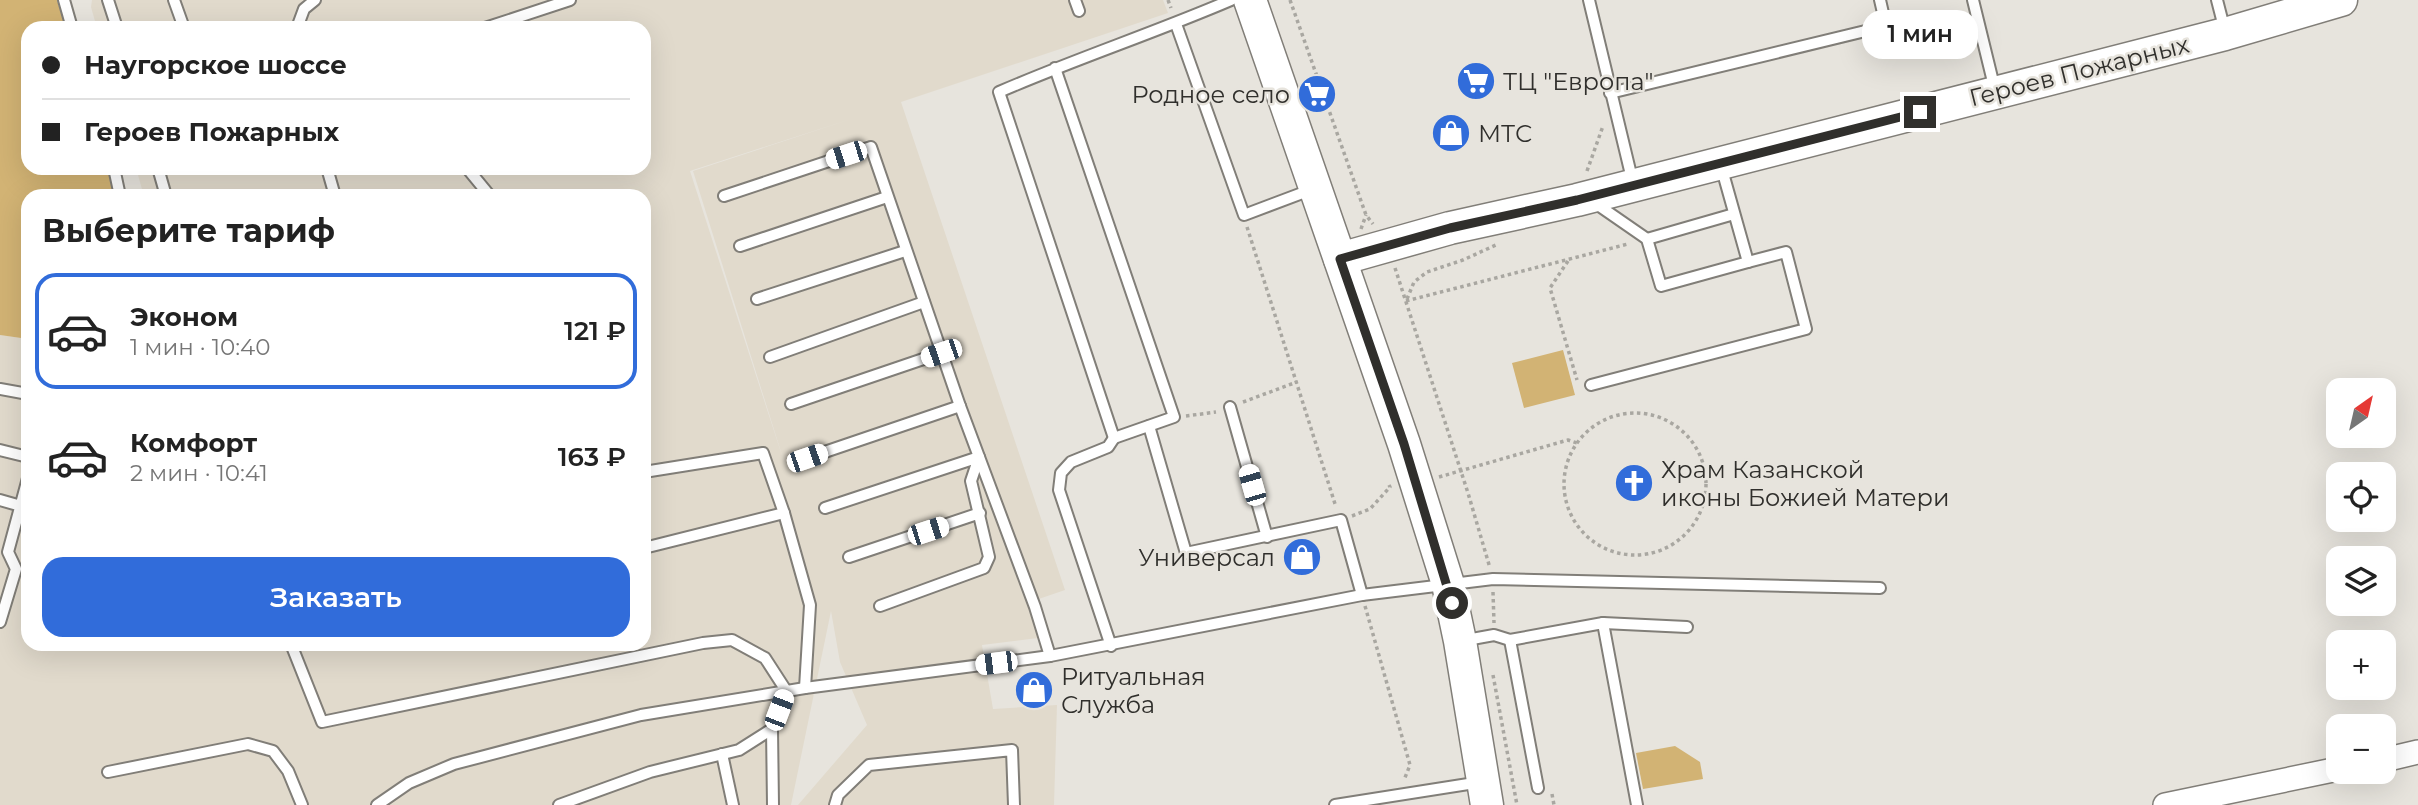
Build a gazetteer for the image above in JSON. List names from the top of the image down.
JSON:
{
  "streets": {
    "main road": ["Героев Пожарных"]
  },
  "places": {
    "supermarket": ["ТЦ \"Европа\"", "Родное село"],
    "shop": ["МТС", "Универсал", "Ритуальная Служба"],
    "church": ["Храм Казанской иконы Божией Матери"]
  },
  "north": "top right",
  "page": {
    "bubble": "1 мин",
    "banner": ["Наугорское шоссе", "Героев Пожарных"],
    "heading": "Выберите тариф",
    "list": [
      {
        "name": "Эконом",
        "note": "1 мин · 10:40",
        "value": "121 ₽"
      },
      {
        "name": "Комфорт",
        "note": "2 мин · 10:41",
        "value": "163 ₽"
      }
    ],
    "map_buttons": ["+", "−"],
    "buttons": "Заказать"
  }
}
